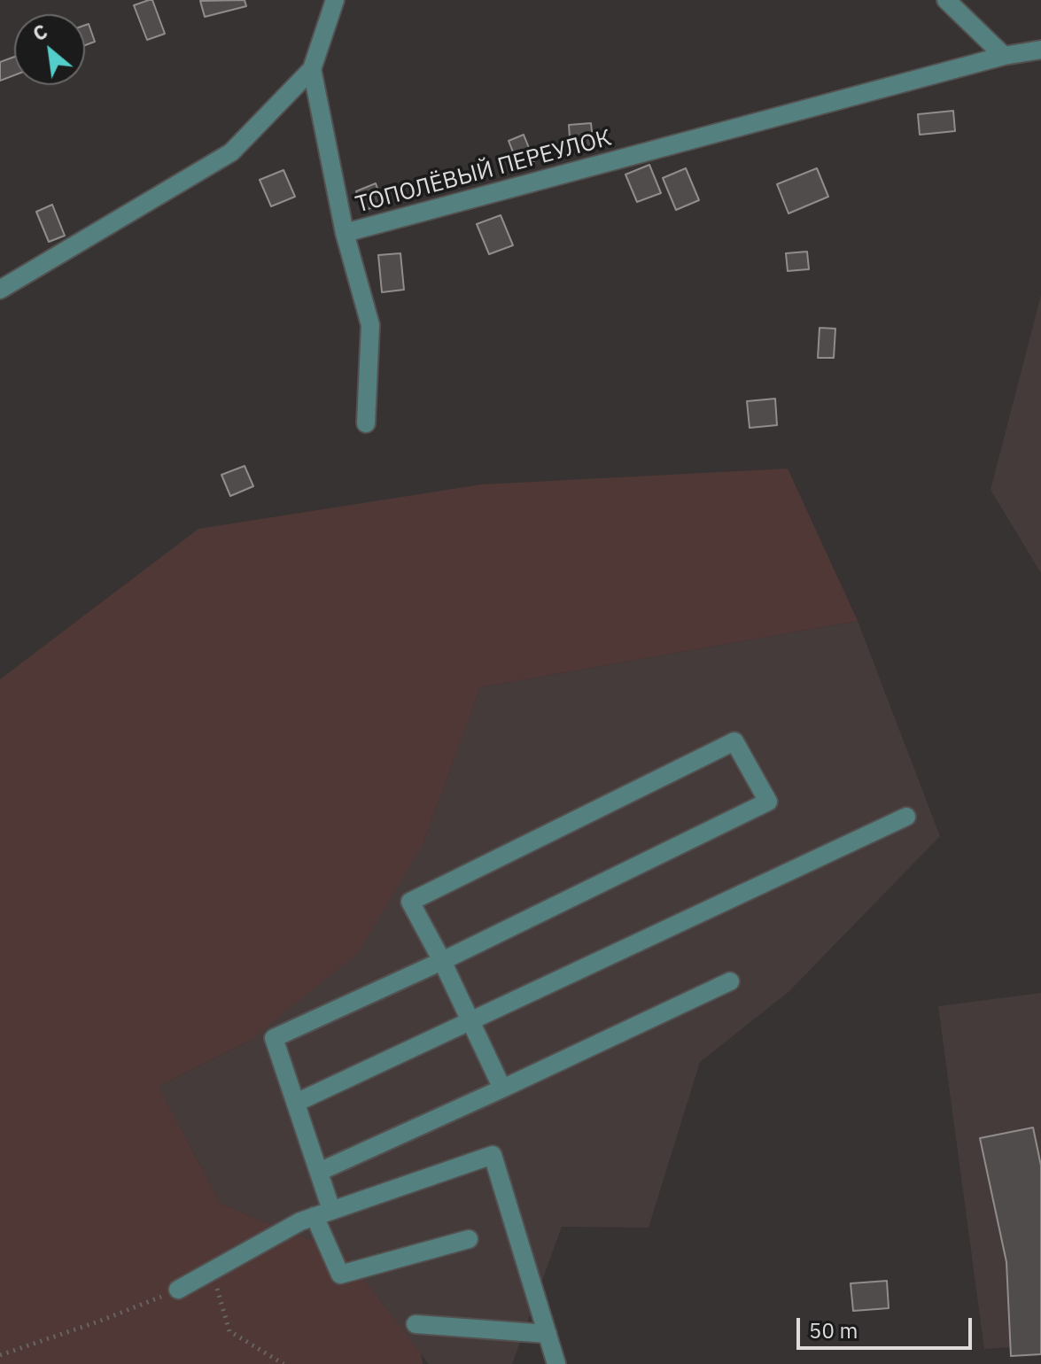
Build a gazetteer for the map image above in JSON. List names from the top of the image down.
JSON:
{
  "streets": {
    "street": ["ТОПОЛЁВЫЙ ПЕРЕУЛОК"]
  },
  "scale_bar": "50 m",
  "north": "top left"
}
